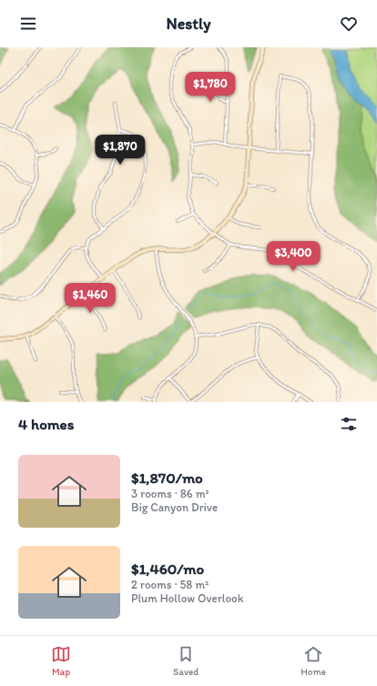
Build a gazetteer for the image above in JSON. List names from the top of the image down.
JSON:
{
  "page": {
    "header": "Nestly",
    "price": [
      "$1,780",
      "$1,870",
      "$3,400",
      "$1,460"
    ],
    "heading": "4 homes",
    "list": [
      {
        "name": "$1,870/mo",
        "note": "3 rooms · 86 m² · Big Canyon Drive"
      },
      {
        "name": "$1,460/mo",
        "note": "2 rooms · 58 m² · Plum Hollow Overlook"
      }
    ],
    "tabs": ["Map", "Saved", "Home"]
  }
}
